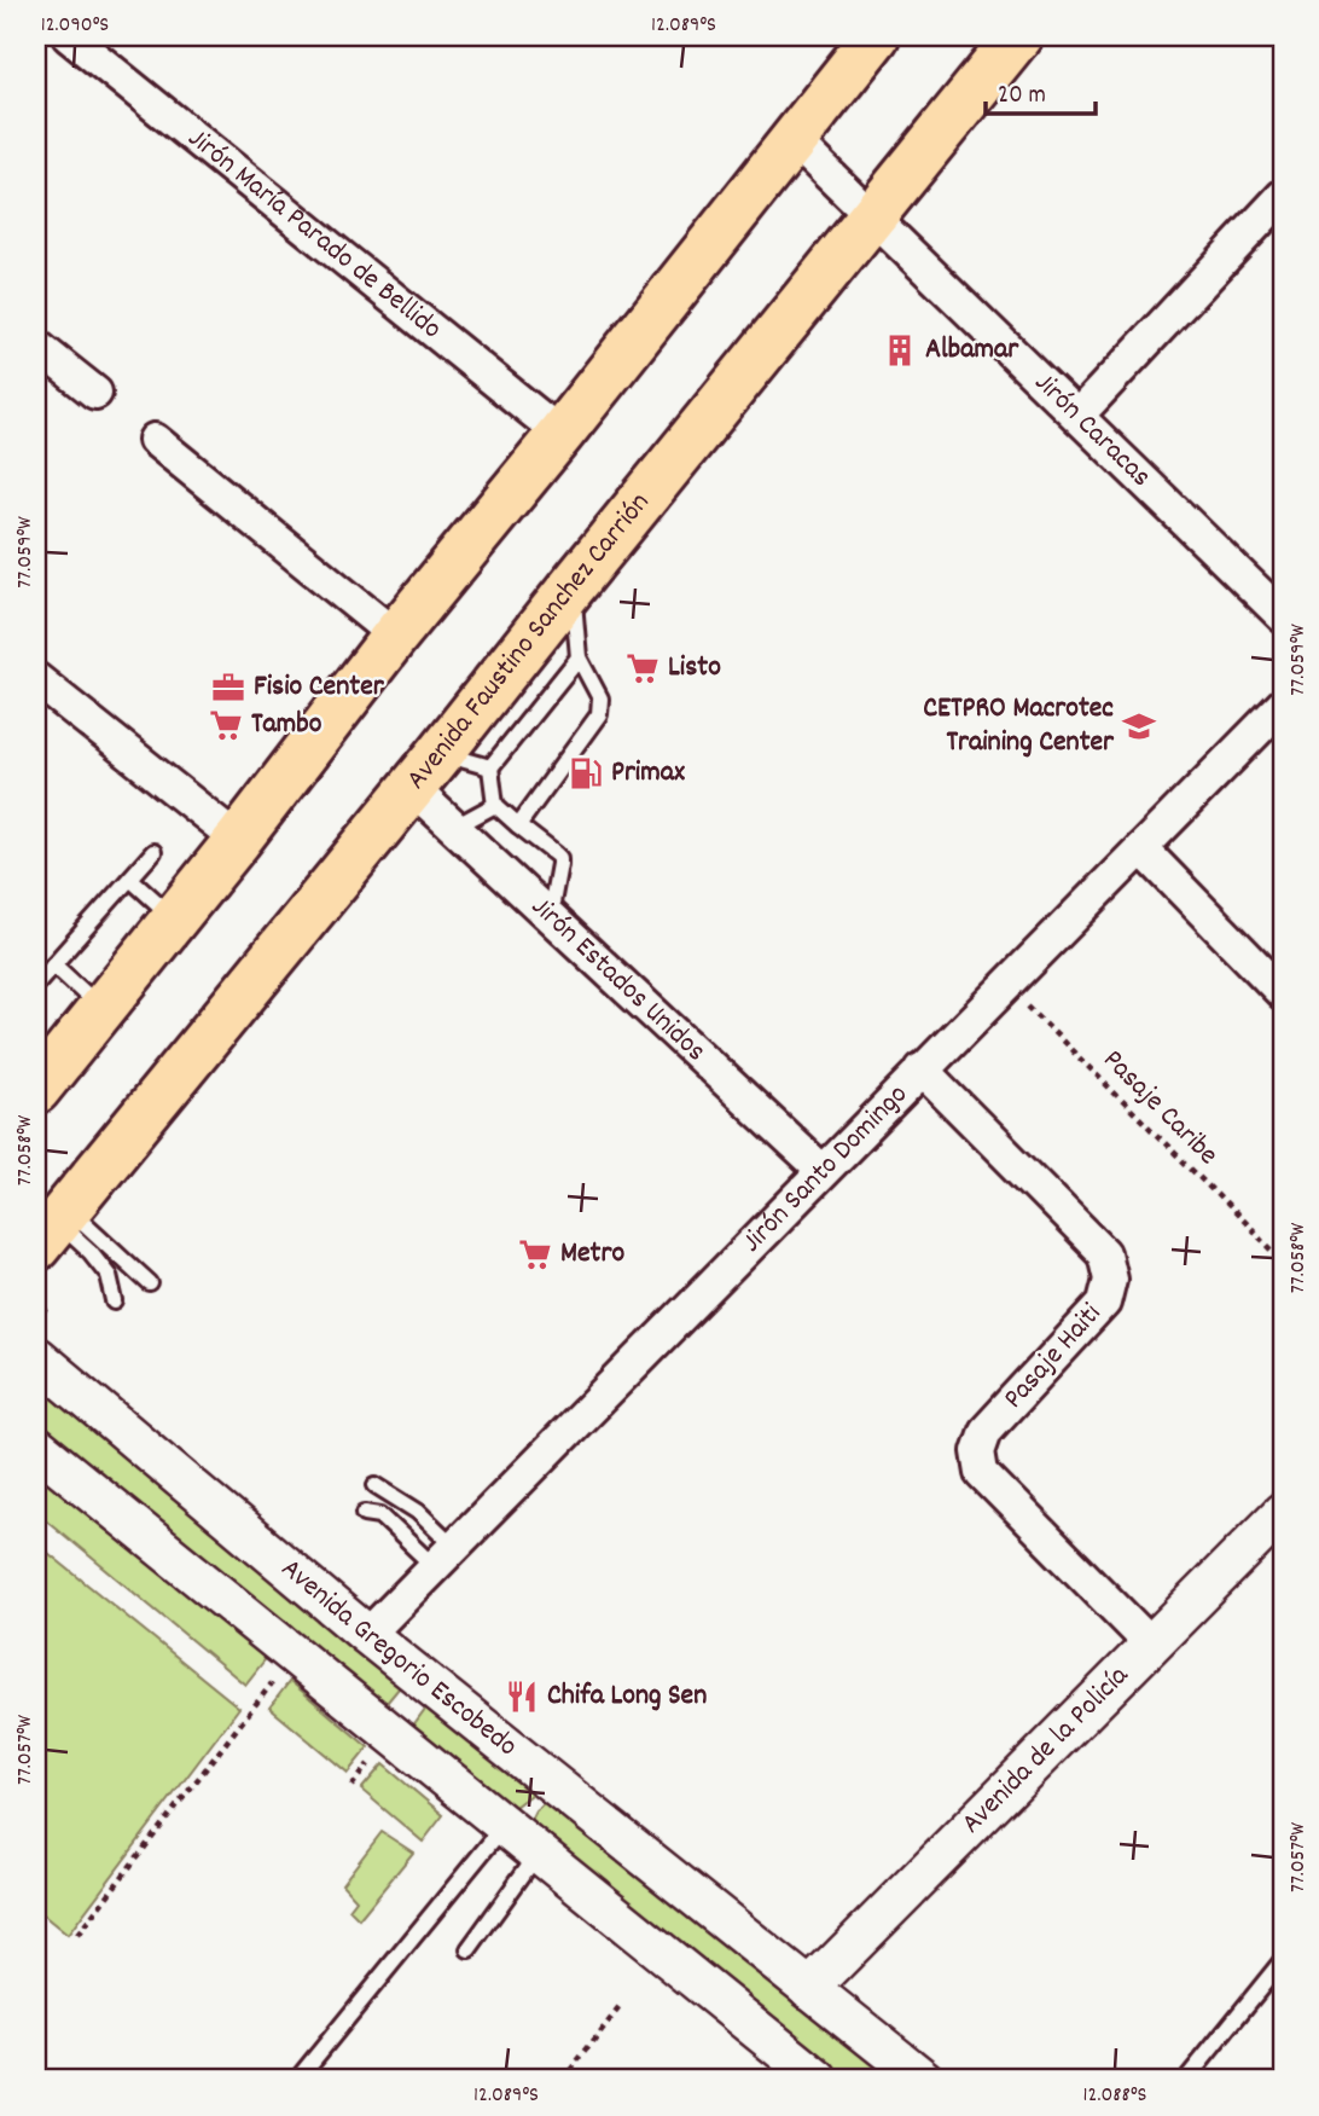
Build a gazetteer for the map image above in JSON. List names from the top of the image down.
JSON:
{
  "streets": {
    "main road": ["Avenida Faustino Sanchez Carrión"],
    "street": [
      "Jirón María Parado de Bellido",
      "Jirón Caracas",
      "Jirón Estados Unidos",
      "Jirón Santo Domingo",
      "Pasaje Haiti",
      "Avenida Gregorio Escobedo",
      "Avenida de la Policía"
    ],
    "path": ["Pasaje Caribe"]
  },
  "crossings": [
    ["Jirón Caracas", "Avenida Faustino Sanchez Carrión"],
    ["Avenida Faustino Sanchez Carrión", "Jirón Estados Unidos"],
    ["Jirón Estados Unidos", "Jirón Santo Domingo"],
    ["Pasaje Caribe", "Jirón Santo Domingo"],
    ["Jirón Santo Domingo", "Pasaje Haiti"],
    ["Jirón Santo Domingo", "Avenida Gregorio Escobedo"],
    ["Pasaje Haiti", "Avenida de la Policía"],
    ["Avenida Gregorio Escobedo", "Avenida de la Policía"]
  ],
  "places": {
    "building": ["Albamar"],
    "supermarket": ["Listo", "Tambo", "Metro"],
    "office": ["Fisio Center"],
    "school or university": ["CETPRO Macrotec Training Center"],
    "fuel station": ["Primax"],
    "restaurant": ["Chifa Long Sen"]
  },
  "scale_bar": "20 m",
  "coordinates": [
    "12.090°S",
    "12.089°S",
    "77.059°W",
    "77.058°W",
    "77.057°W",
    "12.088°S"
  ]
}
